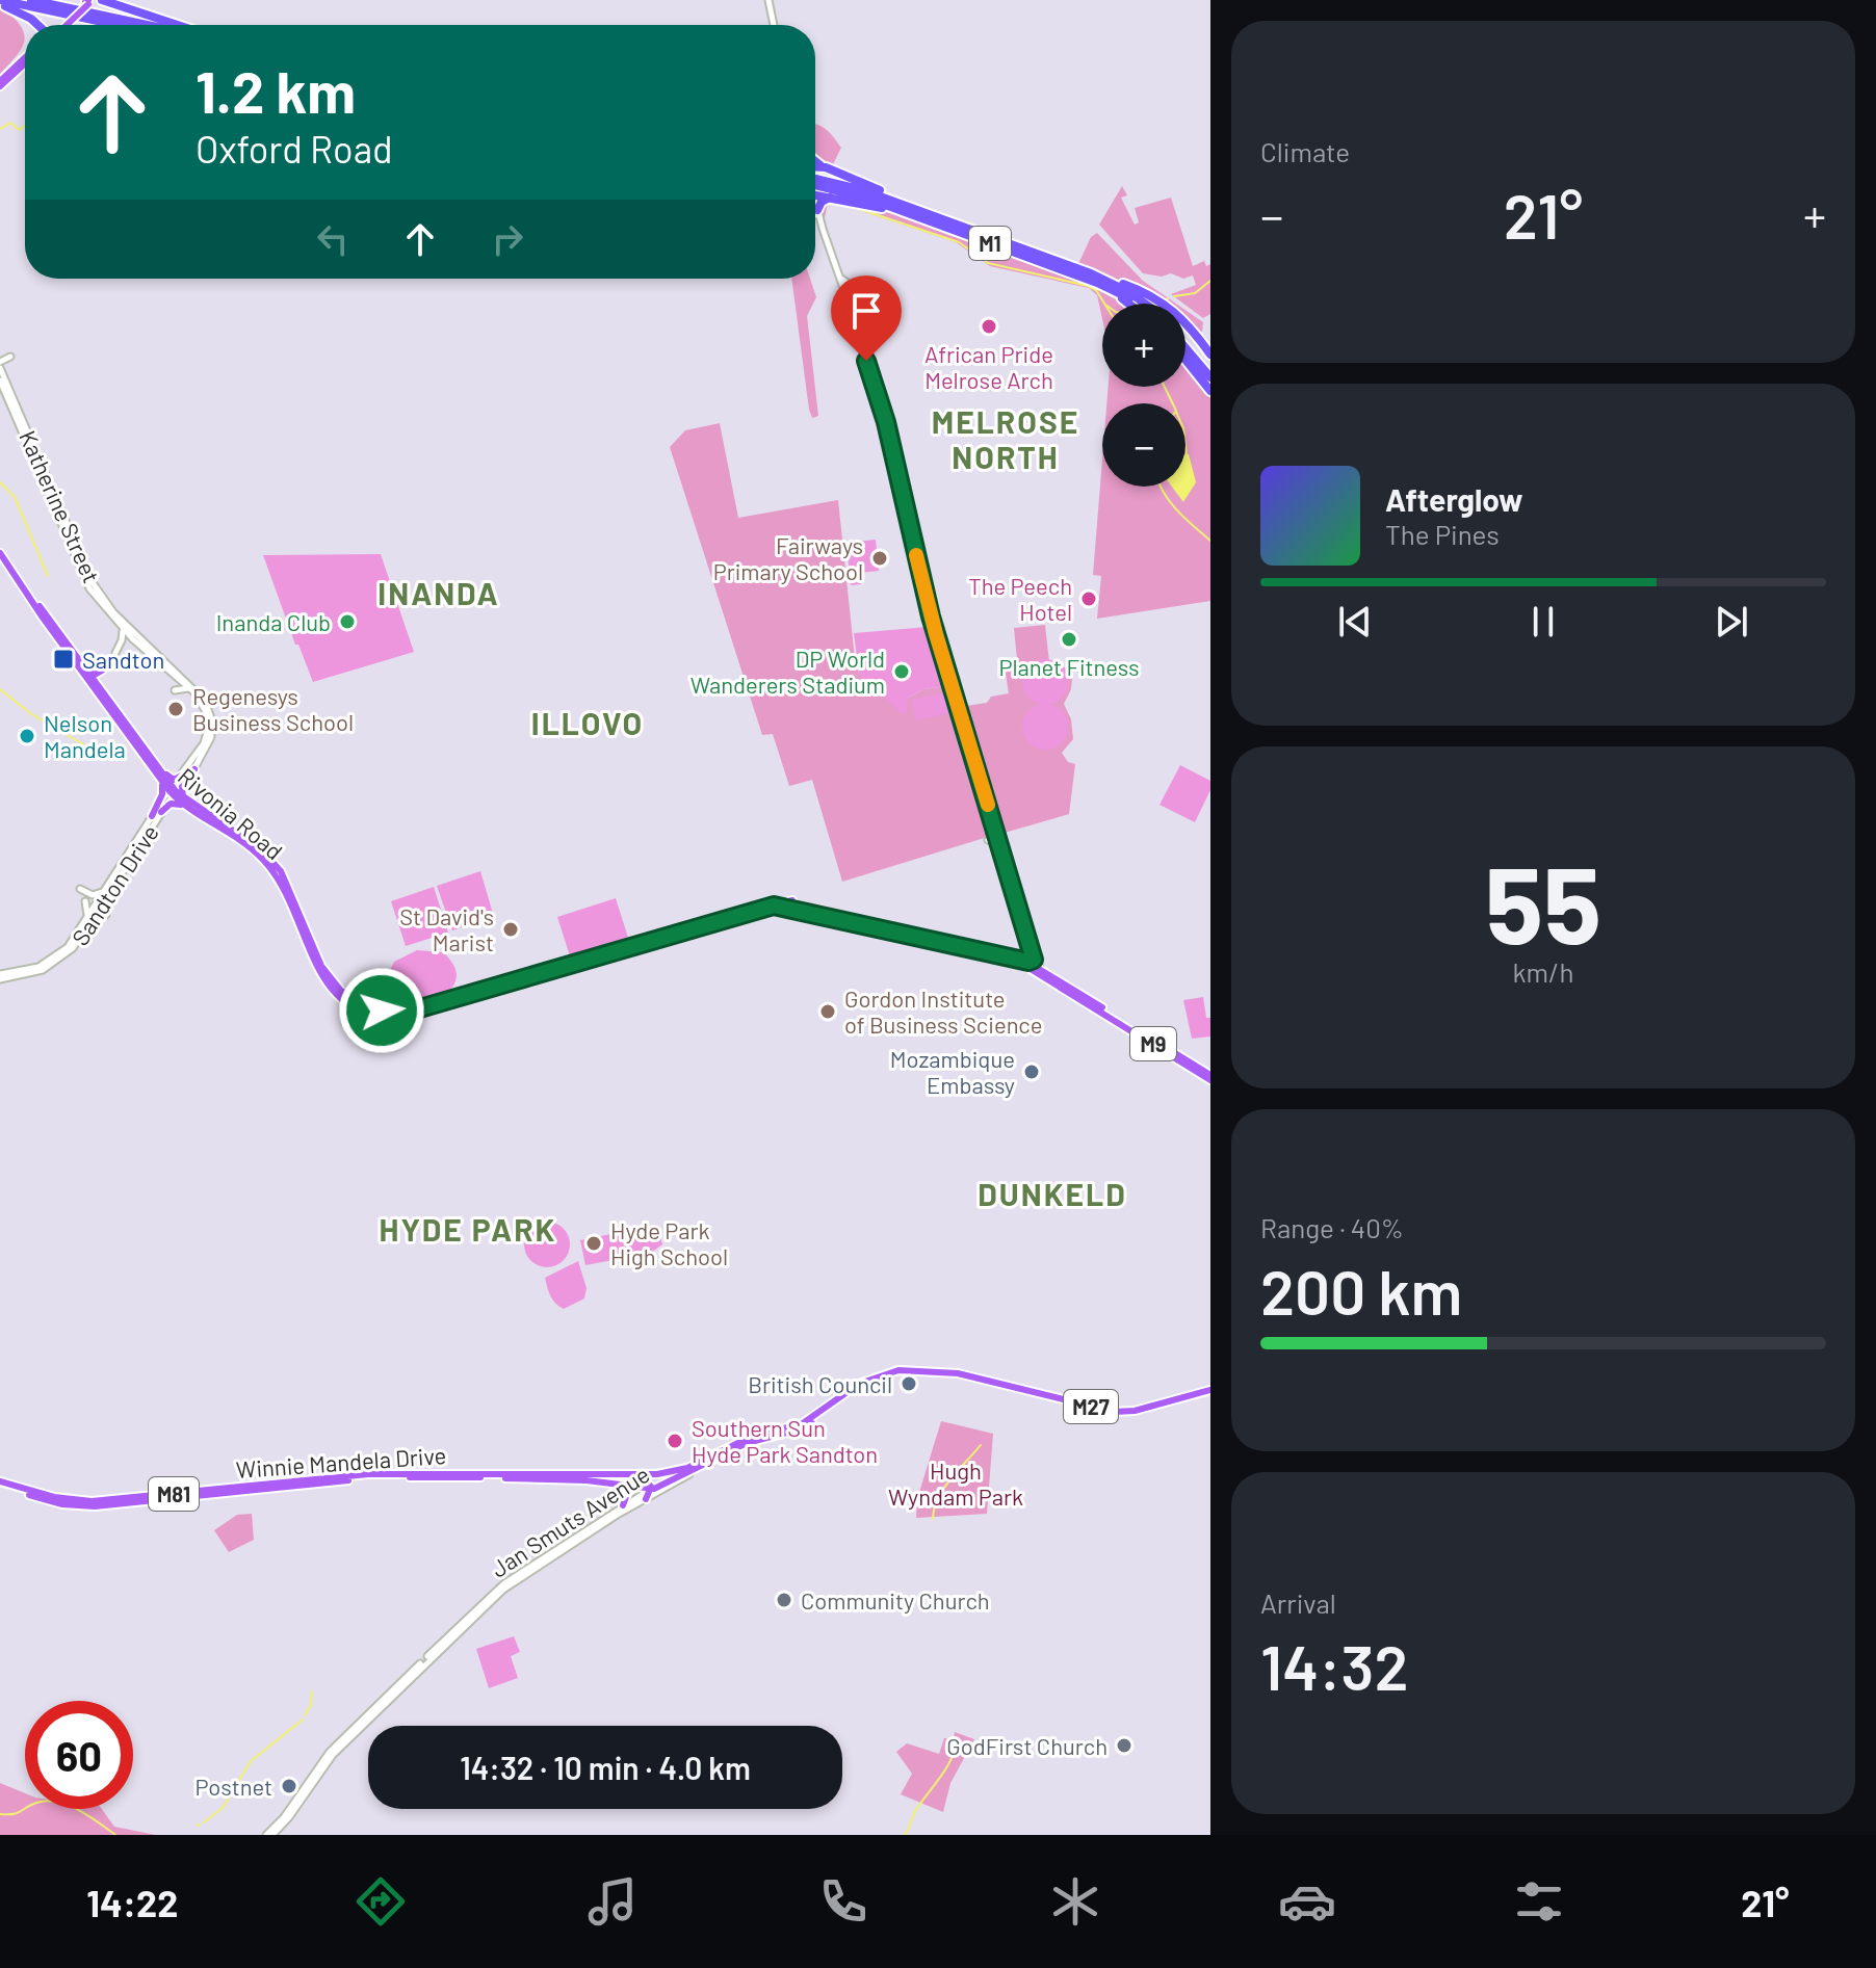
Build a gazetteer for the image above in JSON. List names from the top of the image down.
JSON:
{
  "streets": {
    "highway": ["M1"],
    "main road": [
      "Katherine Street",
      "Rivonia Road",
      "Sandton Drive",
      "M9",
      "M27",
      "Winnie Mandela Drive",
      "M81",
      "Jan Smuts Avenue"
    ]
  },
  "crossings": [
    ["Katherine Street", "Rivonia Road"],
    ["Katherine Street", "Sandton Drive"],
    ["Rivonia Road", "Sandton Drive"],
    ["Rivonia Road", "M9"],
    ["Winnie Mandela Drive", "Jan Smuts Avenue"]
  ],
  "districts": [
    "MELROSE NORTH",
    "INANDA",
    "ILLOVO",
    "DUNKELD",
    "HYDE PARK"
  ],
  "parks": ["Hugh Wyndam Park"],
  "places": {
    "other": [
      "African Pride Melrose Arch",
      "Fairways Primary School",
      "The Peech Hotel",
      "Inanda Club",
      "Planet Fitness",
      "DP World Wanderers Stadium",
      "Regenesys Business School",
      "Nelson Mandela",
      "St David's Marist",
      "Gordon Institute of Business Science",
      "Mozambique Embassy",
      "Hyde Park High School",
      "British Council",
      "Southern Sun Hyde Park Sandton",
      "Community Church",
      "GodFirst Church",
      "Postnet"
    ],
    "transit": ["Sandton"]
  },
  "page": {
    "tile": [
      "Climate",
      ["55", "km/h"],
      ["Range · 40%", "200 km"],
      ["Arrival", "14:32"]
    ],
    "turn": ["1.2 km", "Oxford Road"],
    "heat": ["−", "21°", "+"],
    "map_buttons": ["+", "−"],
    "song": ["Afterglow", "The Pines"],
    "limit": "60",
    "trip": "14:32 · 10 min · 4.0 km",
    "tabs": ["14:22", "21°"]
  }
}
